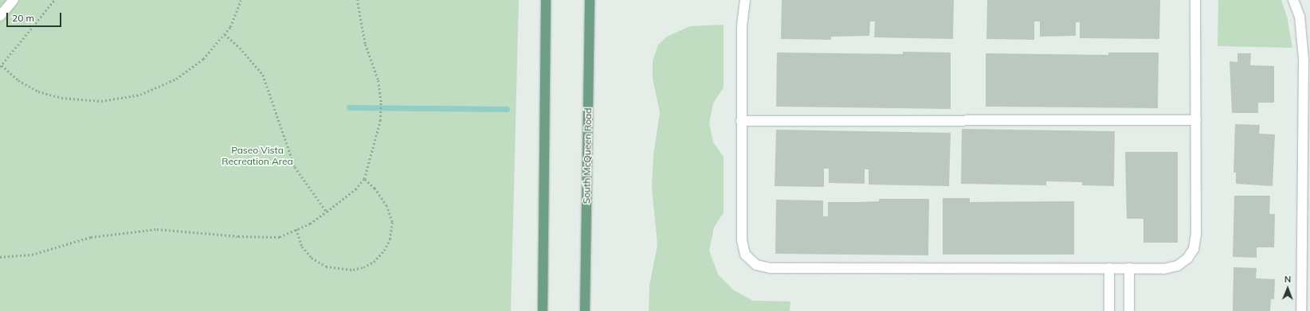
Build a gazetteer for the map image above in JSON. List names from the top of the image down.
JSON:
{
  "streets": {
    "main road": ["South McQueen Road"]
  },
  "parks": ["Paseo Vista Recreation Area"],
  "scale_bar": "20 m",
  "north": "top"
}
